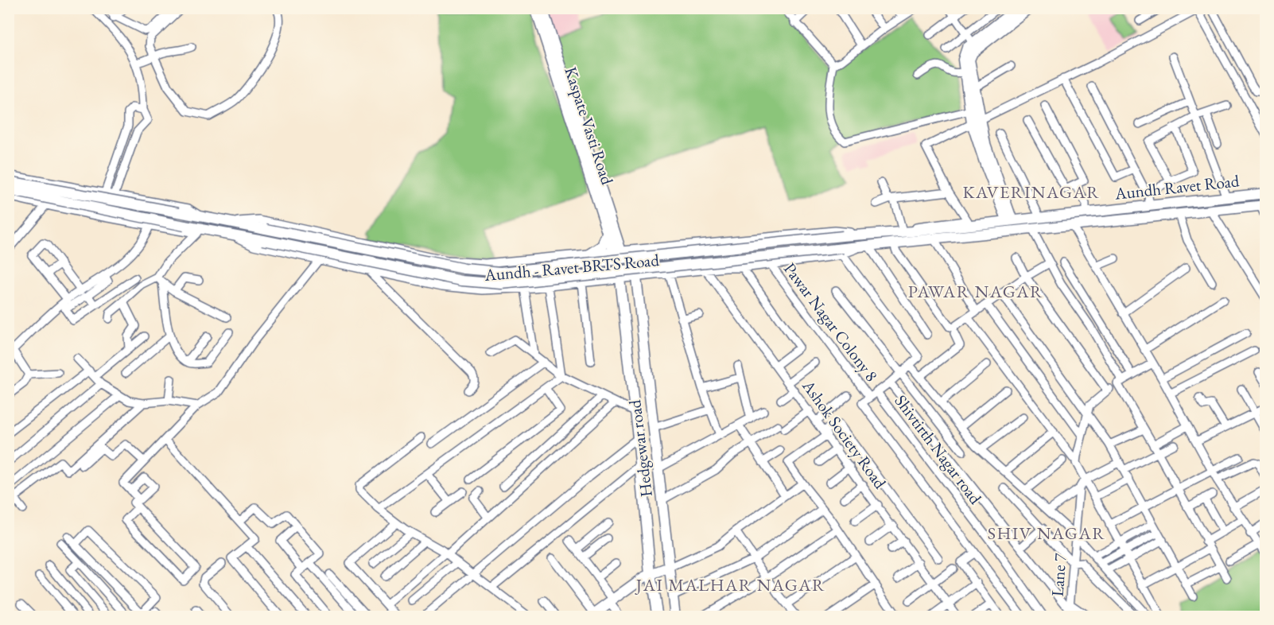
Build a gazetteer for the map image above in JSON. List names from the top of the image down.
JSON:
{
  "streets": {
    "main road": ["Kaspate Vasti Road", "Aundh Ravet Road", "Hedgewar road"],
    "street": [
      "Aundh - Ravet BRTS Road",
      "Pawar Nagar Colony 8",
      "Ashok Society Road",
      "Shivtirth Nagar road",
      "Lane 7"
    ]
  },
  "crossings": [
    ["Kaspate Vasti Road", "Aundh - Ravet BRTS Road"],
    ["Kaspate Vasti Road", "Hedgewar road"],
    ["Aundh Ravet Road", "Aundh - Ravet BRTS Road"],
    ["Aundh - Ravet BRTS Road", "Pawar Nagar Colony 8"],
    ["Aundh - Ravet BRTS Road", "Ashok Society Road"],
    ["Aundh - Ravet BRTS Road", "Hedgewar road"]
  ],
  "districts": [
    "KAVERINAGAR",
    "PAWAR NAGAR",
    "SHIV NAGAR",
    "JAI MALHAR NAGAR"
  ]
}
